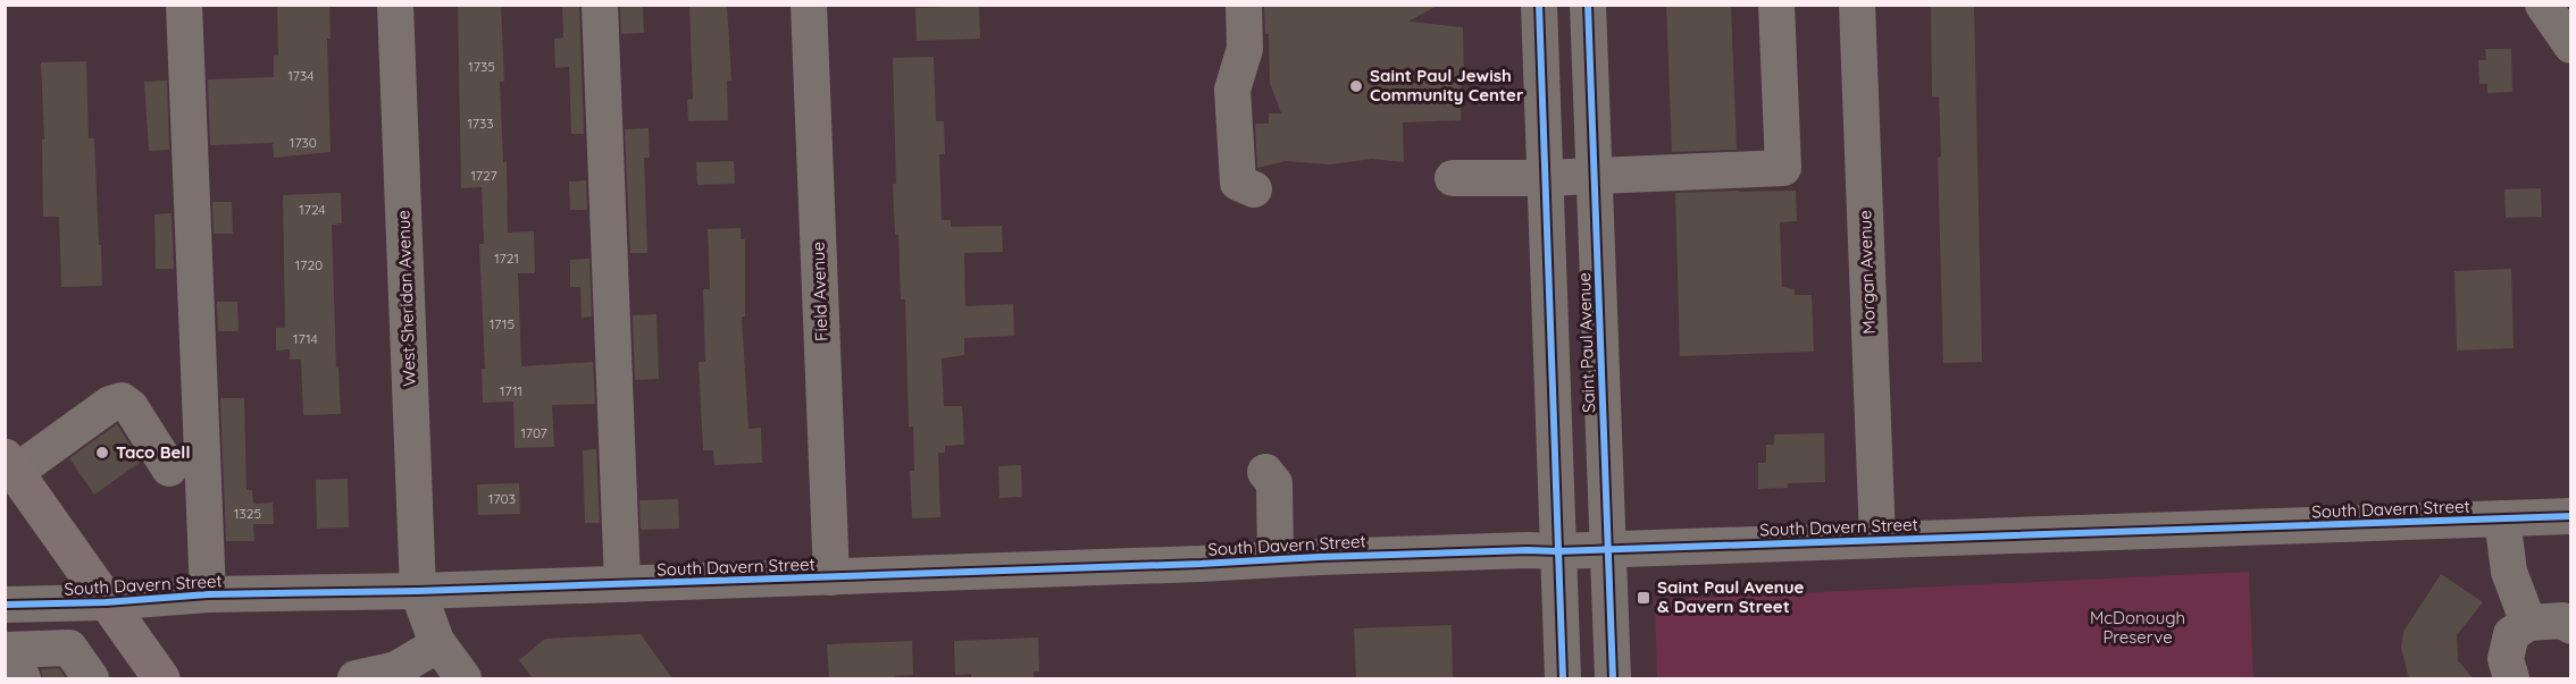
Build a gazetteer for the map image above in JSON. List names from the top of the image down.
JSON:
{
  "streets": {
    "street": [
      "Morgan Avenue",
      "Field Avenue",
      "West Sheridan Avenue",
      "Saint Paul Avenue",
      "South Davern Street"
    ]
  },
  "crossings": [
    ["Morgan Avenue", "South Davern Street"],
    ["Field Avenue", "South Davern Street"],
    ["West Sheridan Avenue", "South Davern Street"],
    ["Saint Paul Avenue", "South Davern Street"]
  ],
  "parks": ["McDonough Preserve"],
  "places": {
    "other": ["Saint Paul Jewish Community Center", "Taco Bell"],
    "transit": ["Saint Paul Avenue & Davern Street"]
  },
  "house_numbers": [
    "1735",
    "1734",
    "1733",
    "1730",
    "1727",
    "1724",
    "1721",
    "1720",
    "1715",
    "1714",
    "1711",
    "1707",
    "1703",
    "1325"
  ]
}
